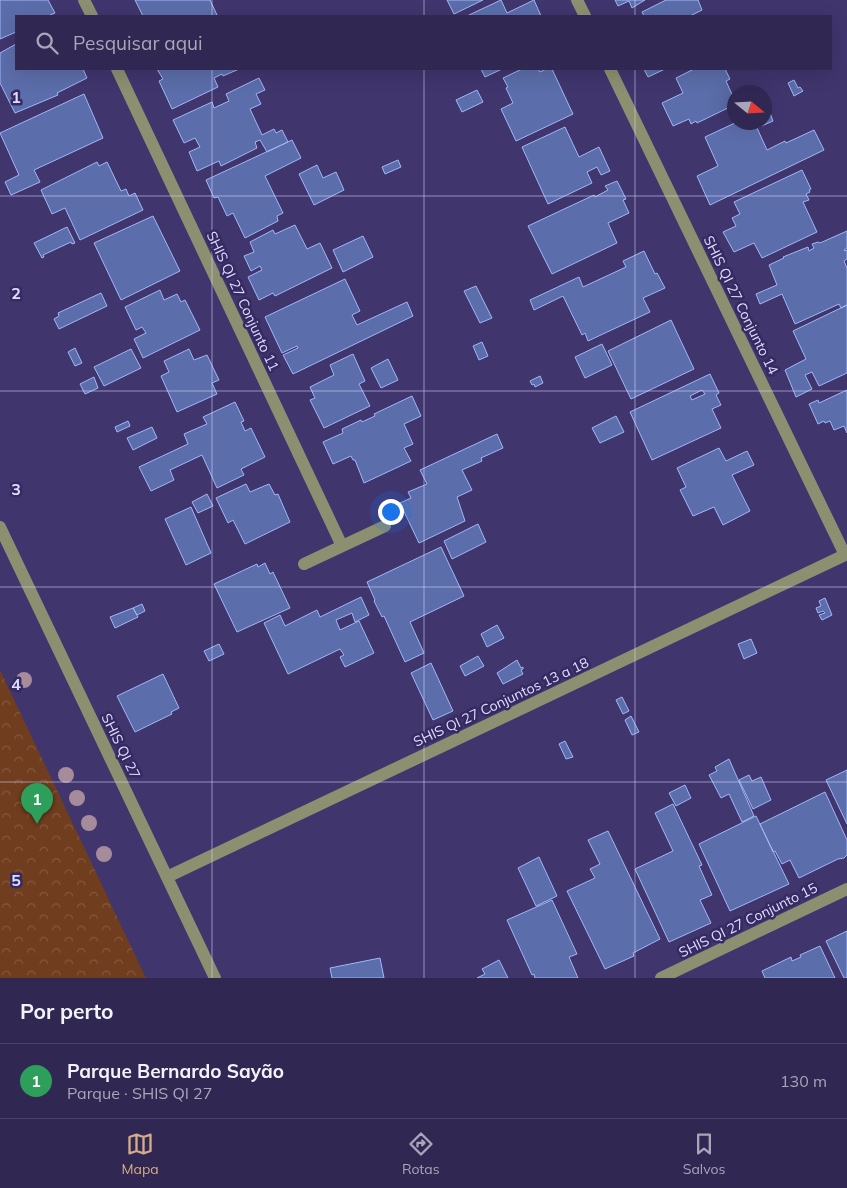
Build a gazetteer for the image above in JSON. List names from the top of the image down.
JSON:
{
  "streets": {
    "street": [
      "SHIS QI 27 Conjunto 11",
      "SHIS QI 27 Conjunto 14",
      "SHIS QI 27 Conjuntos 13 a 18",
      "SHIS QI 27",
      "SHIS QI 27 Conjunto 15"
    ]
  },
  "crossings": [
    ["SHIS QI 27 Conjunto 14", "SHIS QI 27 Conjuntos 13 a 18"],
    ["SHIS QI 27 Conjuntos 13 a 18", "SHIS QI 27"]
  ],
  "north": "right",
  "page": {
    "search": "Pesquisar aqui",
    "pins": "1",
    "heading": "Por perto",
    "list": [
      {
        "mark": "1",
        "name": "Parque Bernardo Sayão",
        "note": "Parque · SHIS QI 27",
        "value": "130 m"
      }
    ],
    "nav": ["Mapa", "Rotas", "Salvos"]
  },
  "grid": {
    "rows": [
      "1",
      "2",
      "3",
      "4",
      "5"
    ]
  }
}
